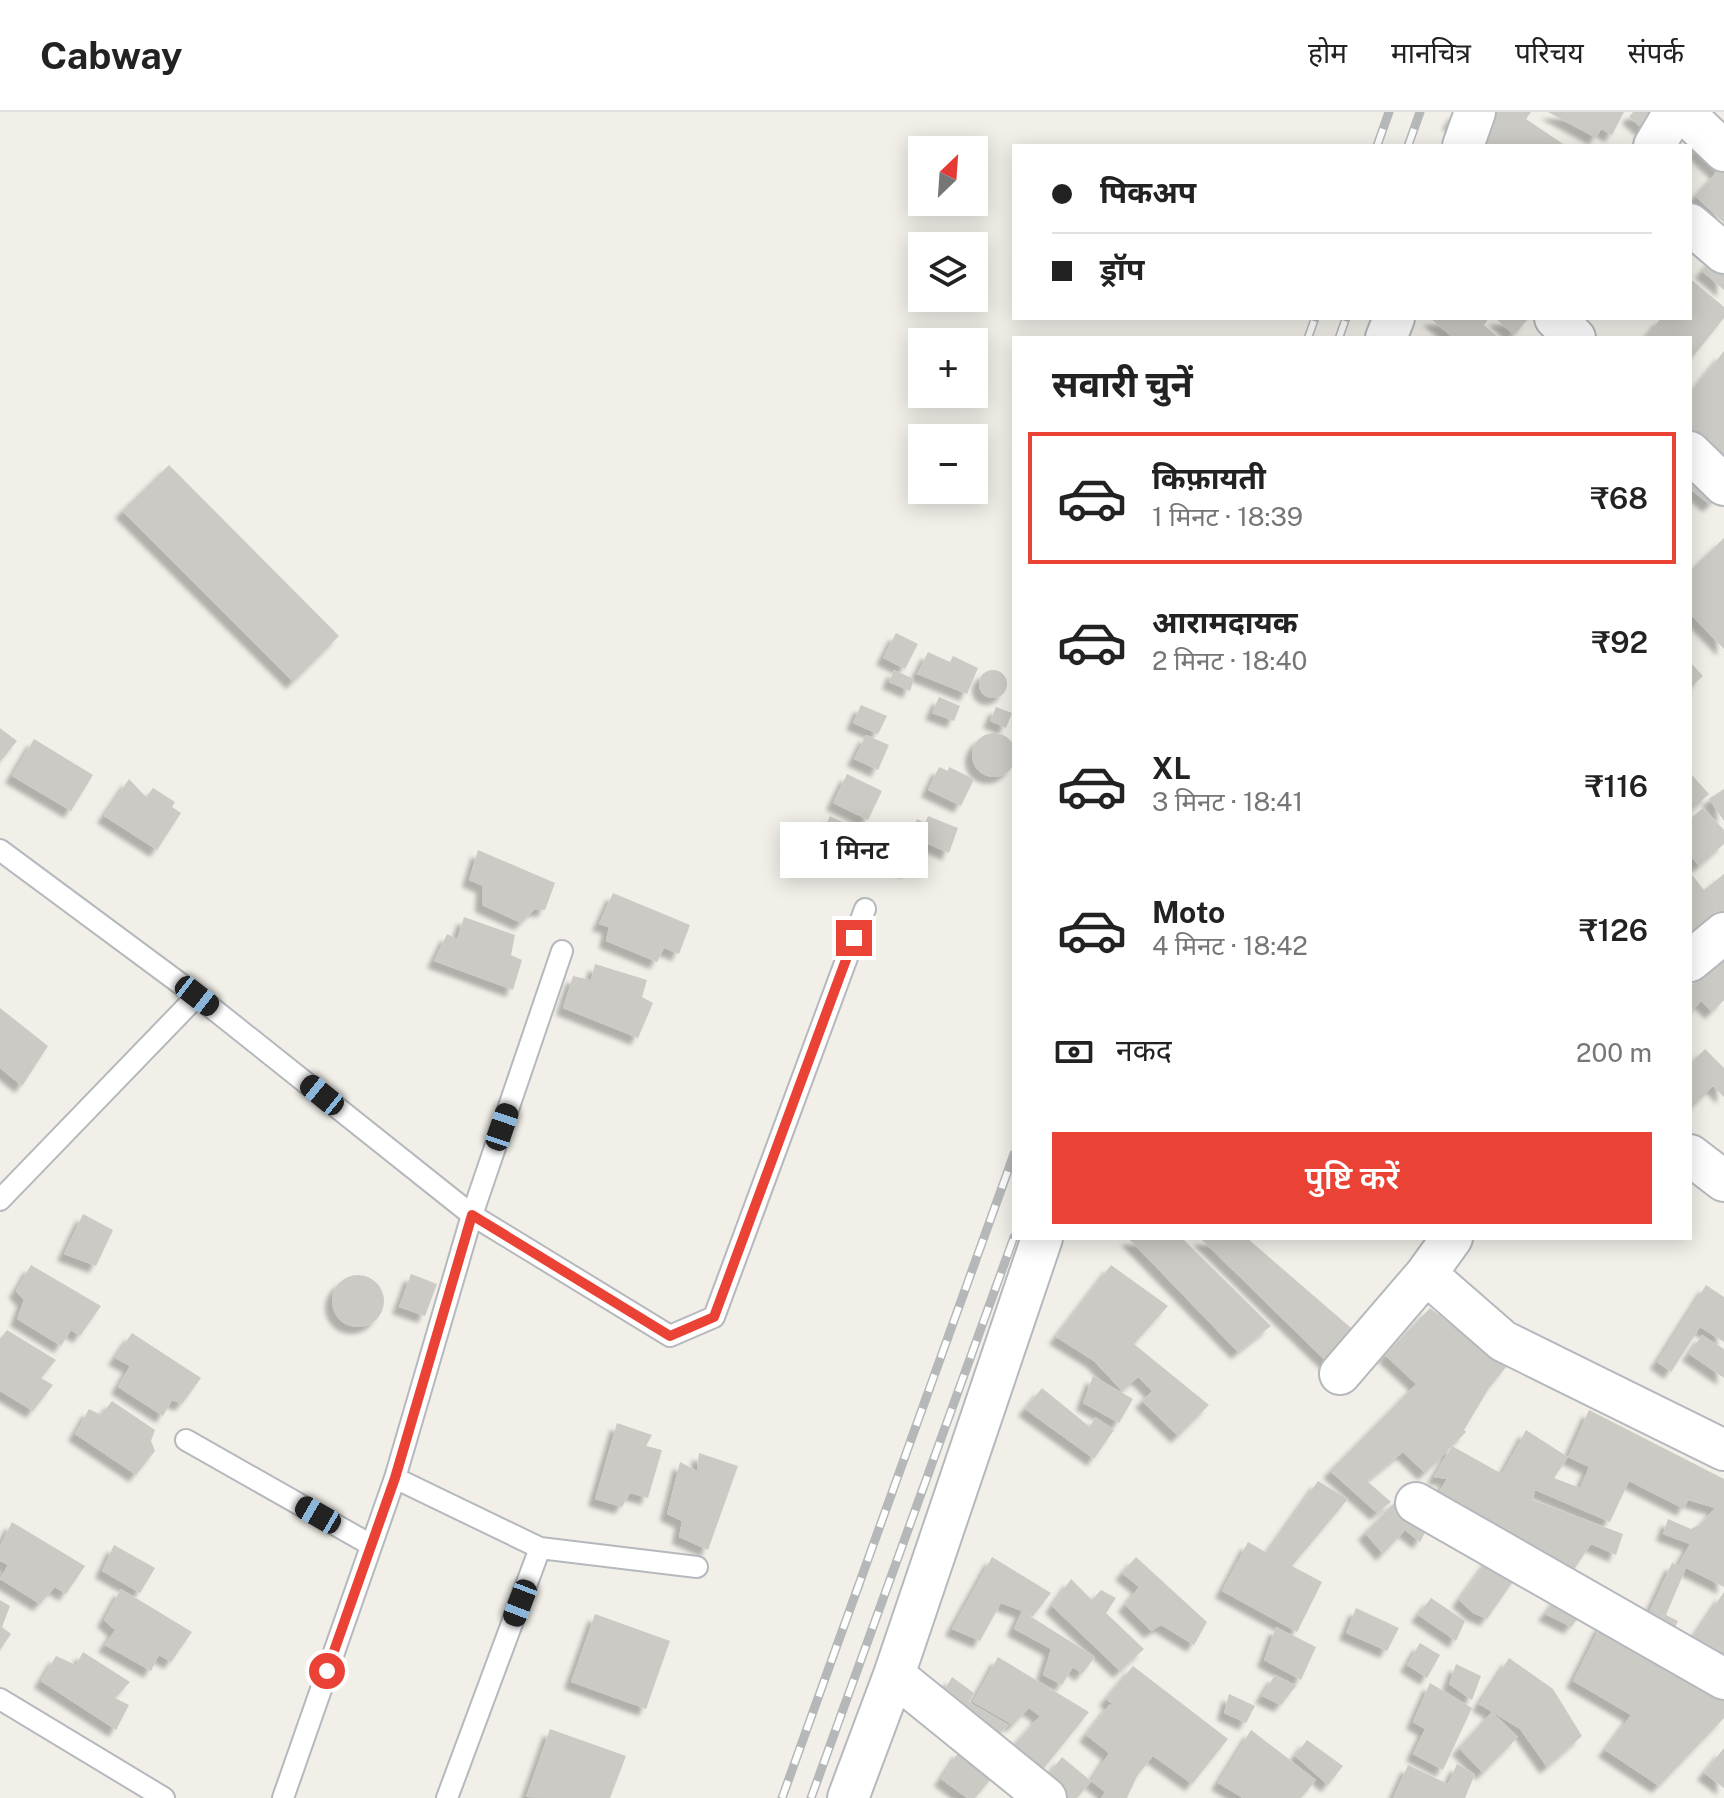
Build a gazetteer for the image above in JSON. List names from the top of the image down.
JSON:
{
  "north": "top right",
  "page": {
    "header": "Cabway",
    "nav": [
      "होम",
      "मानचित्र",
      "परिचय",
      "संपर्क"
    ],
    "map_buttons": ["+", "−"],
    "banner": ["पिकअप", "ड्रॉप"],
    "heading": "सवारी चुनें",
    "list": [
      {
        "name": "किफ़ायती",
        "note": "1 मिनट · 18:39",
        "value": "₹68"
      },
      {
        "name": "आरामदायक",
        "note": "2 मिनट · 18:40",
        "value": "₹92"
      },
      {
        "name": "XL",
        "note": "3 मिनट · 18:41",
        "value": "₹116"
      },
      {
        "name": "Moto",
        "note": "4 मिनट · 18:42",
        "value": "₹126"
      }
    ],
    "bubble": "1 मिनट",
    "pay": ["नकद", "200 m"],
    "buttons": "पुष्टि करें"
  }
}
